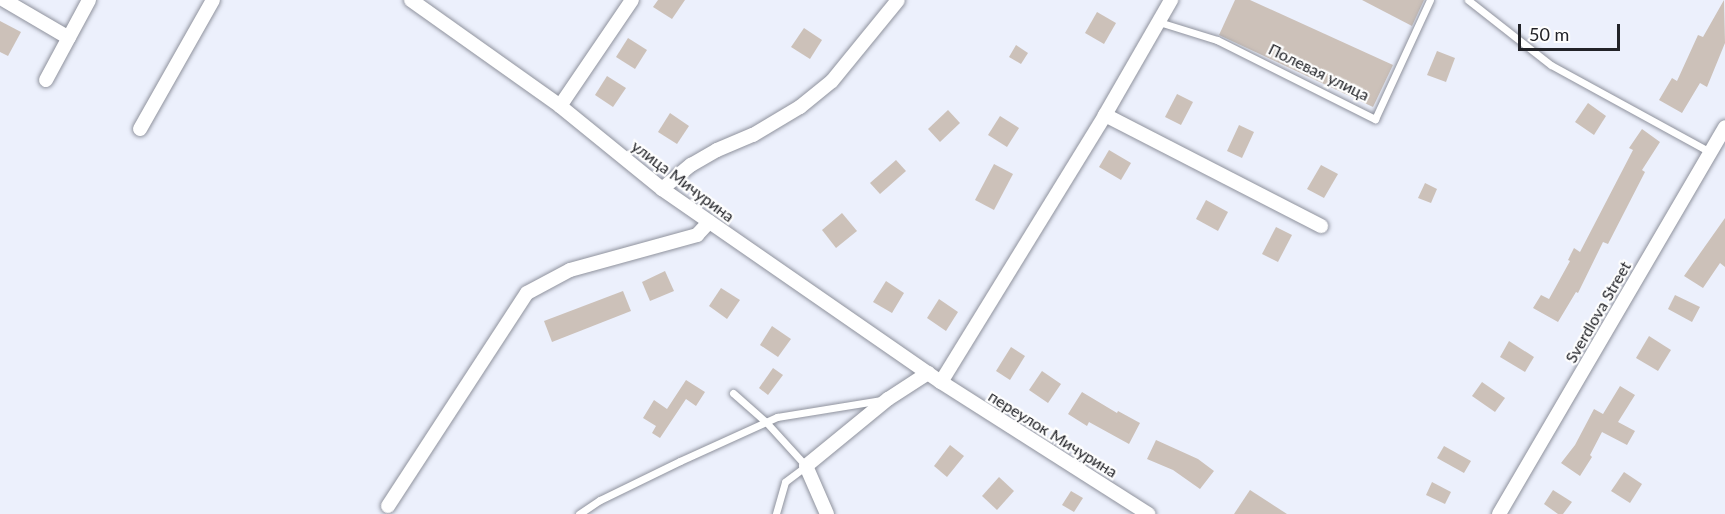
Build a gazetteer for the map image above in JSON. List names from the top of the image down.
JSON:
{
  "streets": {
    "street": ["улица Мичурина", "Sverdlova Street", "переулок Мичурина"],
    "lane": ["Полевая улица"]
  },
  "crossings": [
    ["улица Мичурина", "переулок Мичурина"]
  ],
  "scale_bar": "50 m"
}
